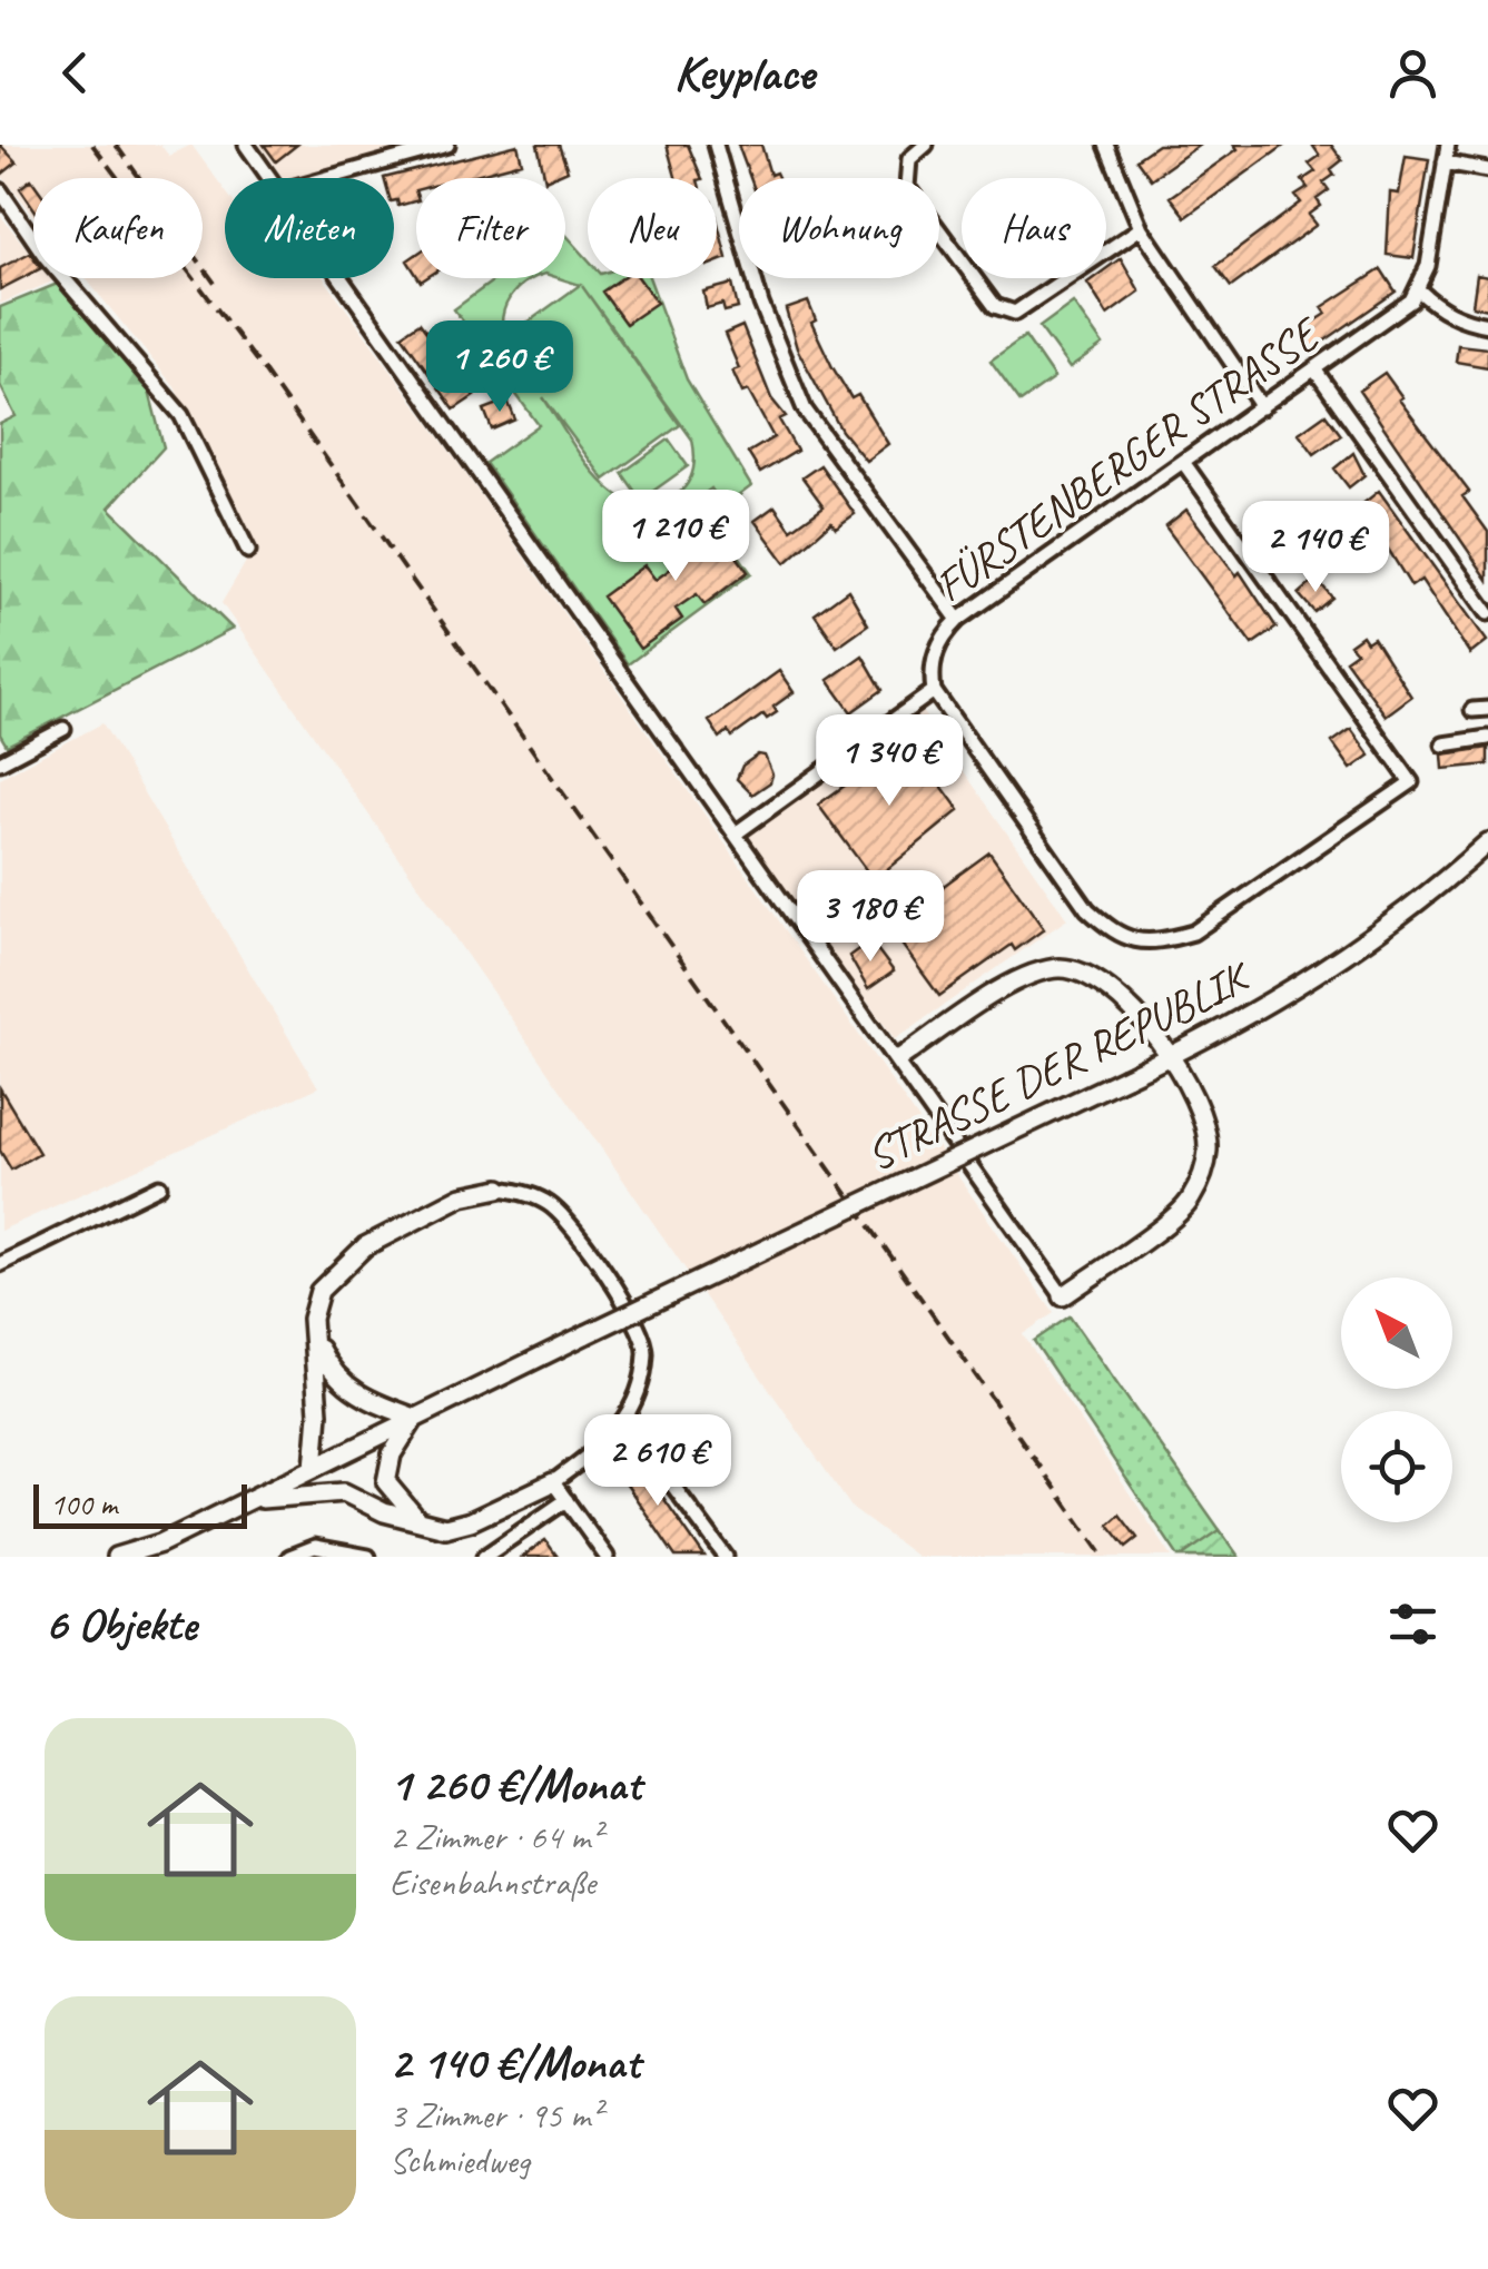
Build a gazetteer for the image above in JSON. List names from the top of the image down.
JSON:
{
  "streets": {
    "main road": ["STRASSE DER REPUBLIK"],
    "street": ["FÜRSTENBERGER STRASSE"]
  },
  "scale_bar": "100 m",
  "north": "top left",
  "page": {
    "header": "Keyplace",
    "chip": [
      "Kaufen",
      "Mieten",
      "Filter",
      "Neu",
      "Wohnung",
      "Haus"
    ],
    "price": [
      "1 260 €",
      "1 210 €",
      "2 140 €",
      "1 340 €",
      "3 180 €",
      "2 610 €"
    ],
    "scale": "100 m",
    "heading": "6 Objekte",
    "list": [
      {
        "name": "1 260 €/Monat",
        "note": "2 Zimmer · 64 m² · Eisenbahnstraße"
      },
      {
        "name": "2 140 €/Monat",
        "note": "3 Zimmer · 95 m² · Schmiedweg"
      }
    ]
  }
}
